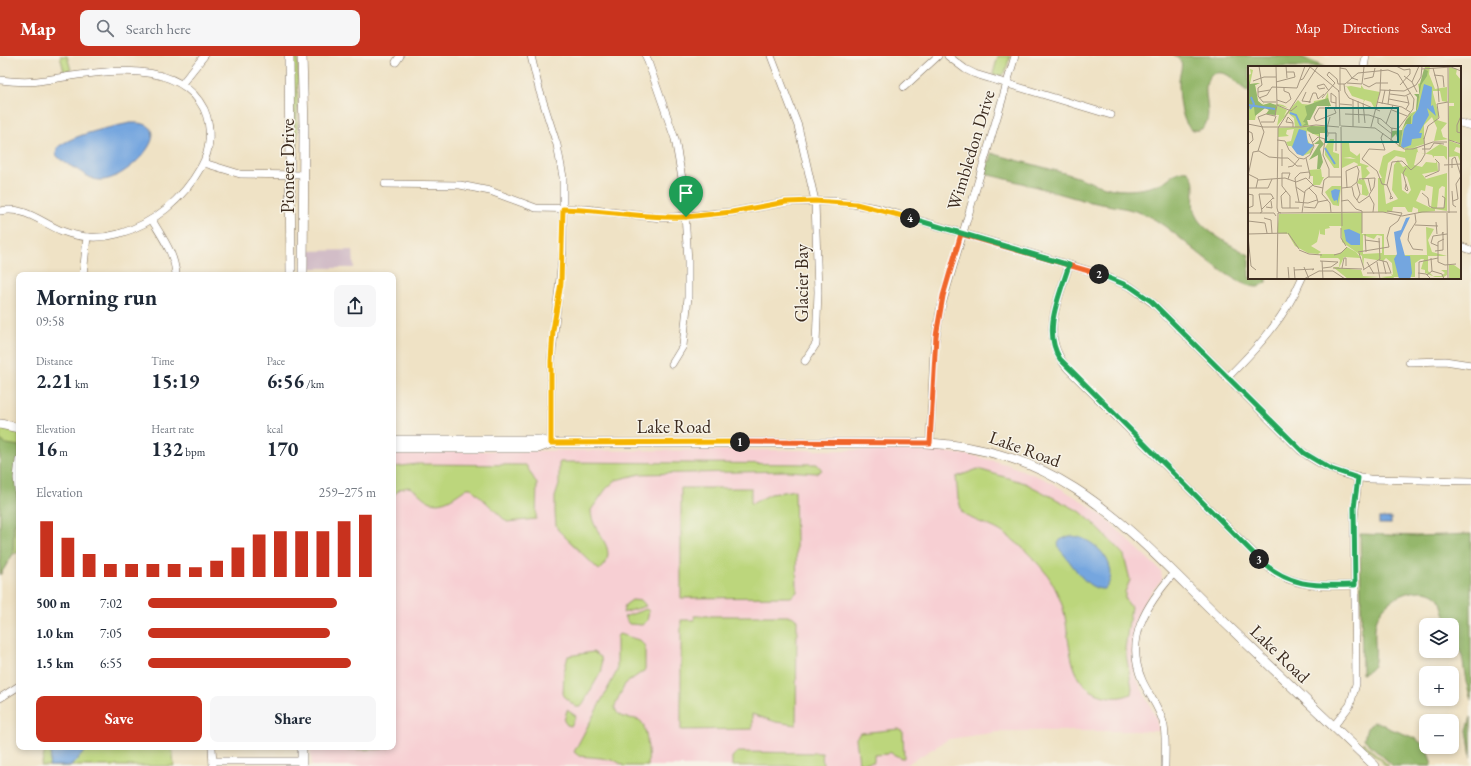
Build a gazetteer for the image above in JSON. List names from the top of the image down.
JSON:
{
  "streets": {
    "street": [
      "Wimbledon Drive",
      "Pioneer Drive",
      "Glacier Bay",
      "Lake Road"
    ]
  },
  "crossings": [
    ["Wimbledon Drive", "Lake Road"]
  ],
  "page": {
    "header": "Map",
    "search": "Search here",
    "nav": ["Map", "Directions", "Saved"],
    "pins": [
      "4",
      "2",
      "1",
      "3"
    ],
    "heading": ["Morning run", "09:58"],
    "stats": [
      ["Distance", "2.21 km"],
      ["Time", "15:19"],
      ["Pace", "6:56 /km"],
      ["Elevation", "16 m"],
      ["Heart rate", "132 bpm"],
      ["kcal", "170"]
    ],
    "chart": ["Elevation", "259–275 m"],
    "list": [
      {
        "name": "500 m",
        "note": "7:02"
      },
      {
        "name": "1.0 km",
        "note": "7:05"
      },
      {
        "name": "1.5 km",
        "note": "6:55"
      }
    ],
    "map_buttons": ["+", "−"],
    "buttons": ["Save", "Share"]
  }
}
